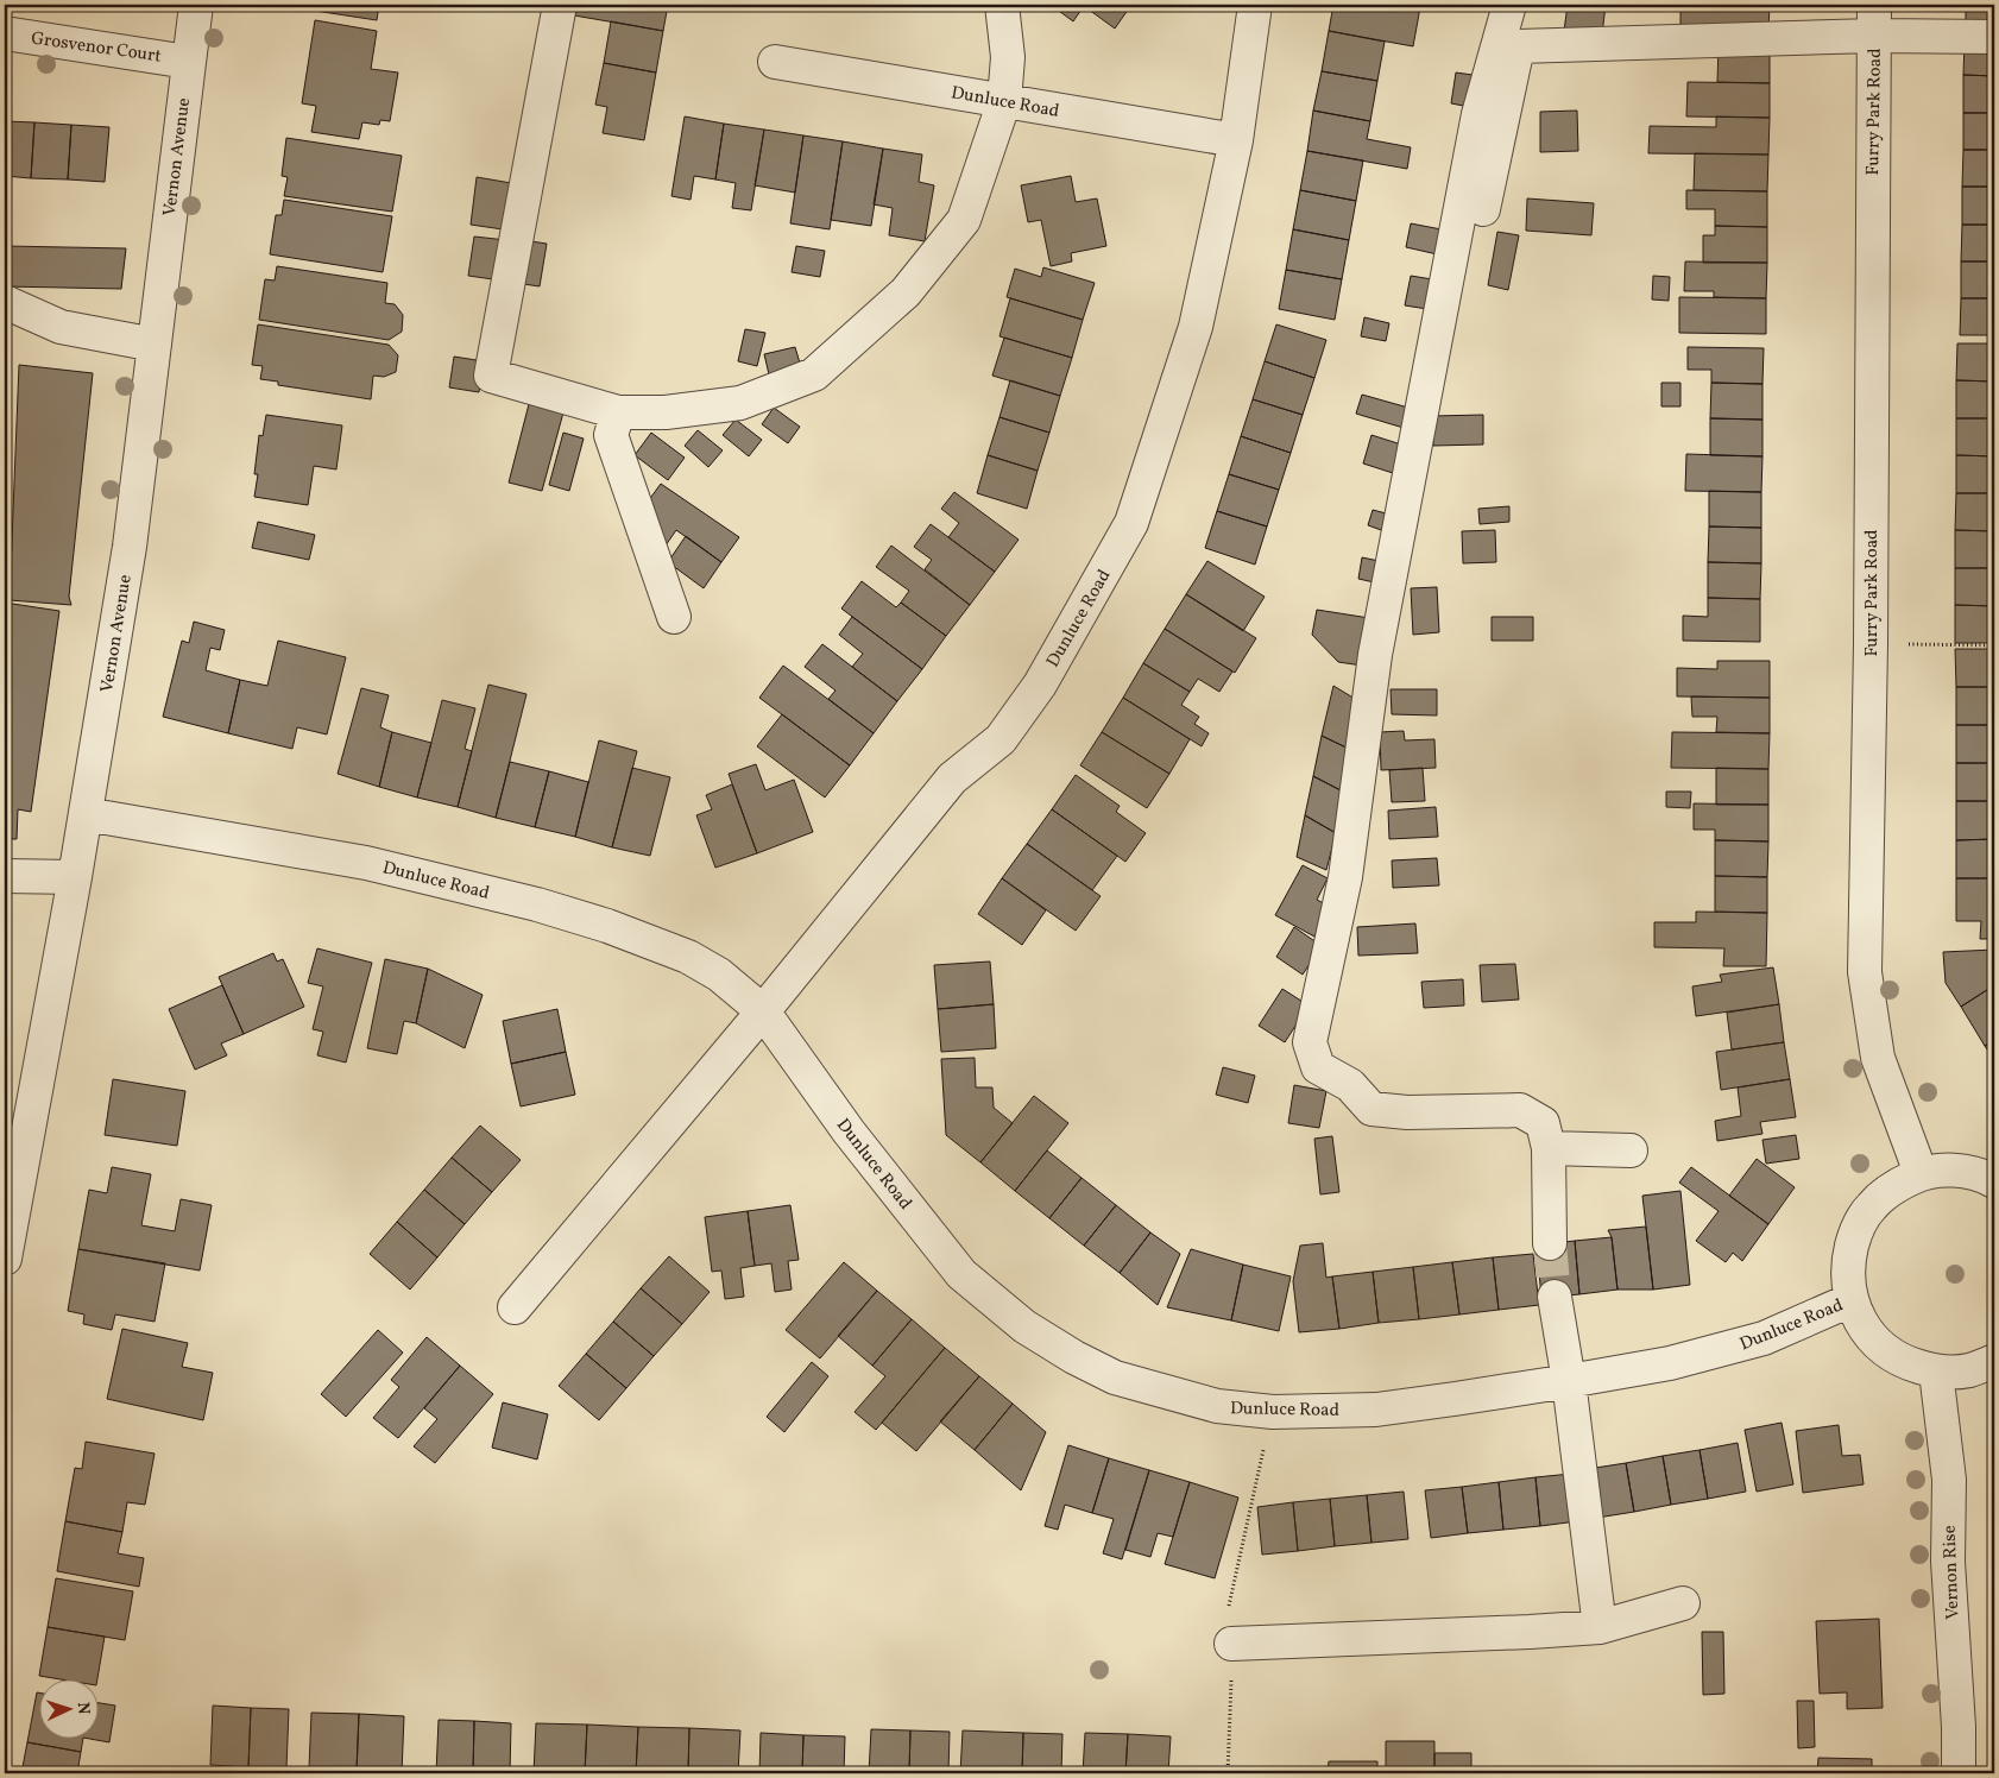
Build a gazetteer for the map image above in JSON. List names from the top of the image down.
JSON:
{
  "streets": {
    "street": [
      "Grosvenor Court",
      "Dunluce Road",
      "Furry Park Road",
      "Vernon Avenue",
      "Vernon Rise"
    ]
  },
  "crossings": [
    ["Grosvenor Court", "Vernon Avenue"],
    ["Dunluce Road", "Vernon Avenue"]
  ],
  "north": "right"
}
